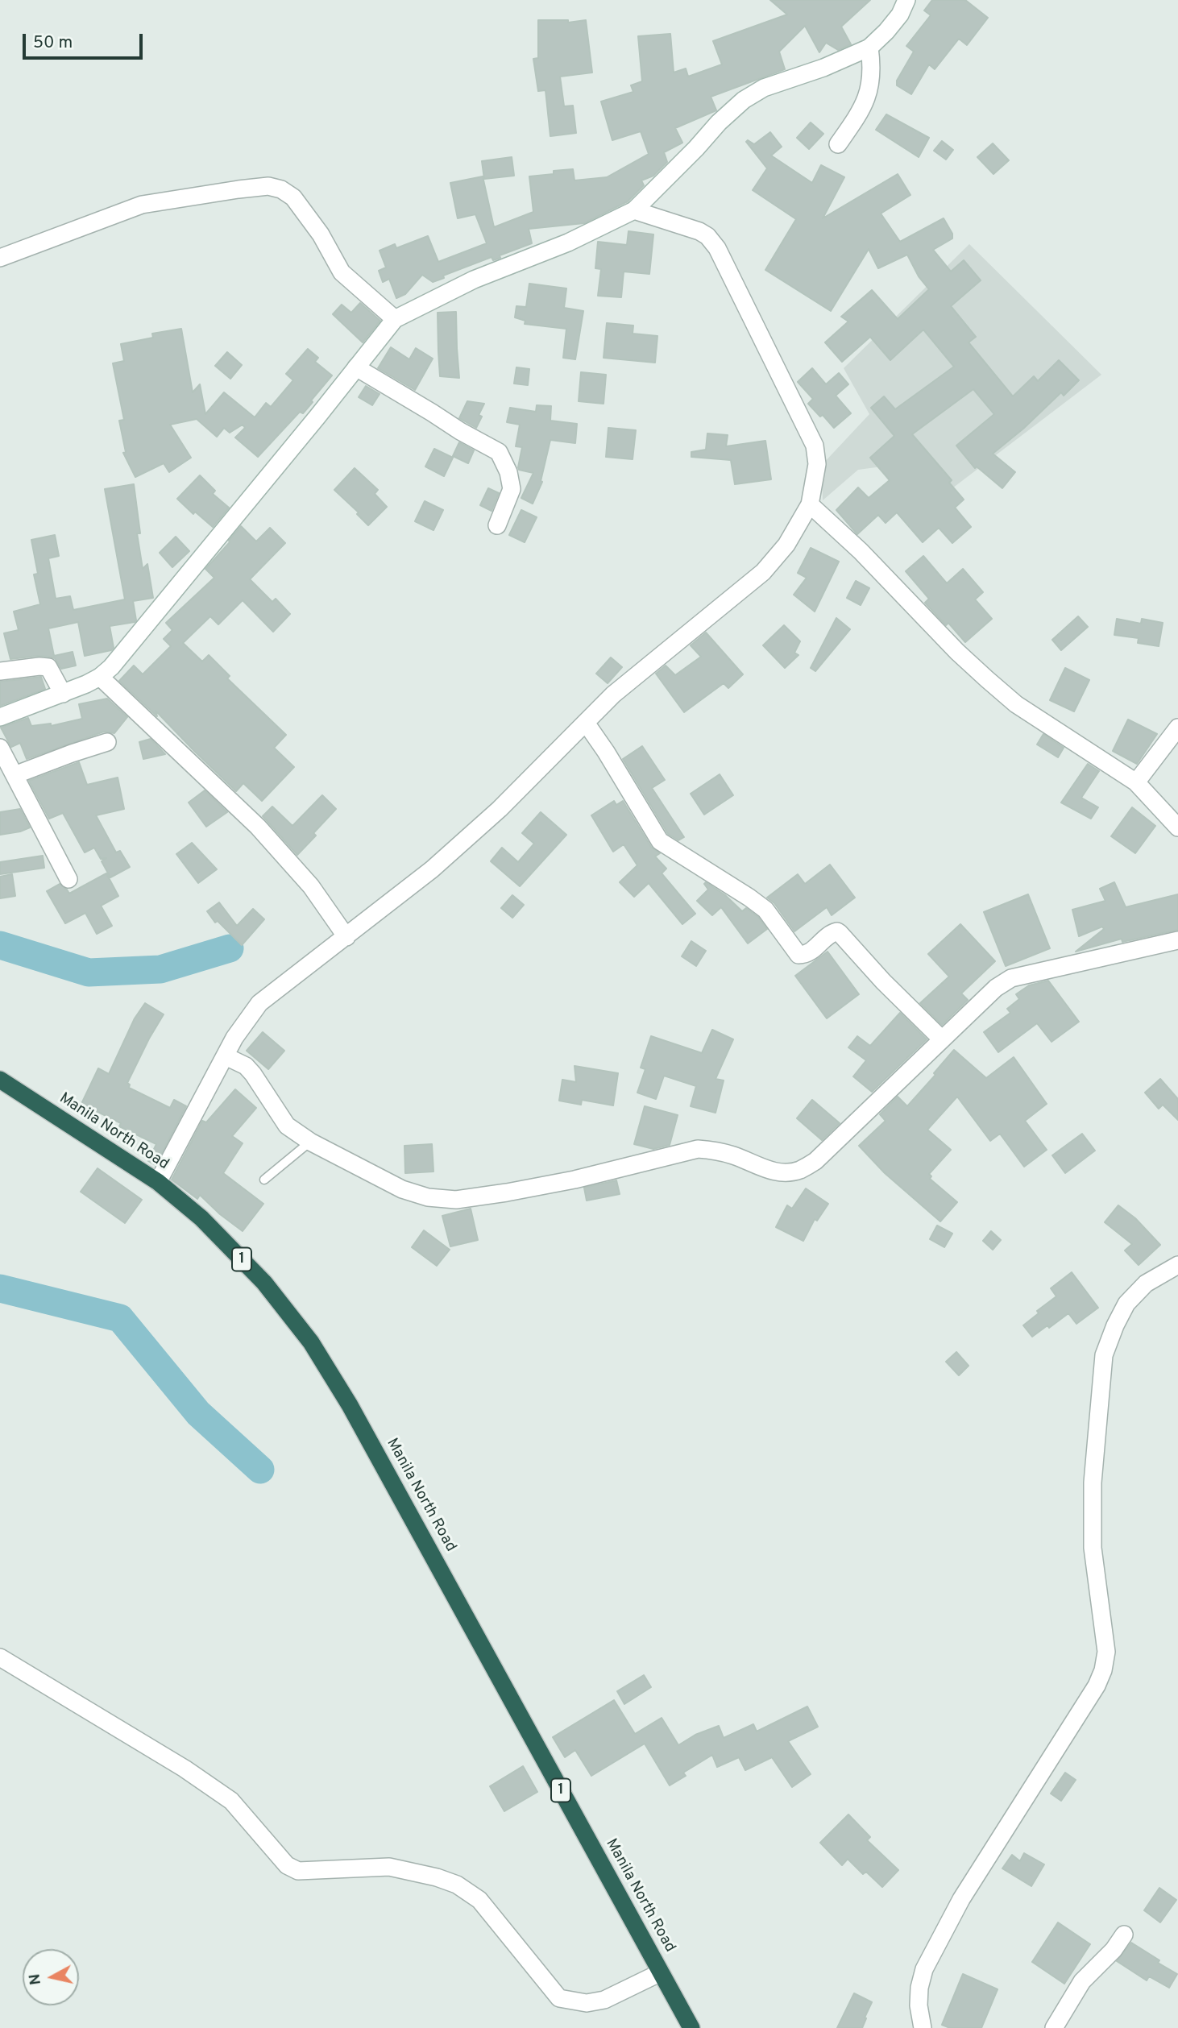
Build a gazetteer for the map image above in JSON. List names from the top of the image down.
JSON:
{
  "streets": {
    "highway": ["Manila North Road", "1"]
  },
  "scale_bar": "50 m",
  "north": "left"
}
